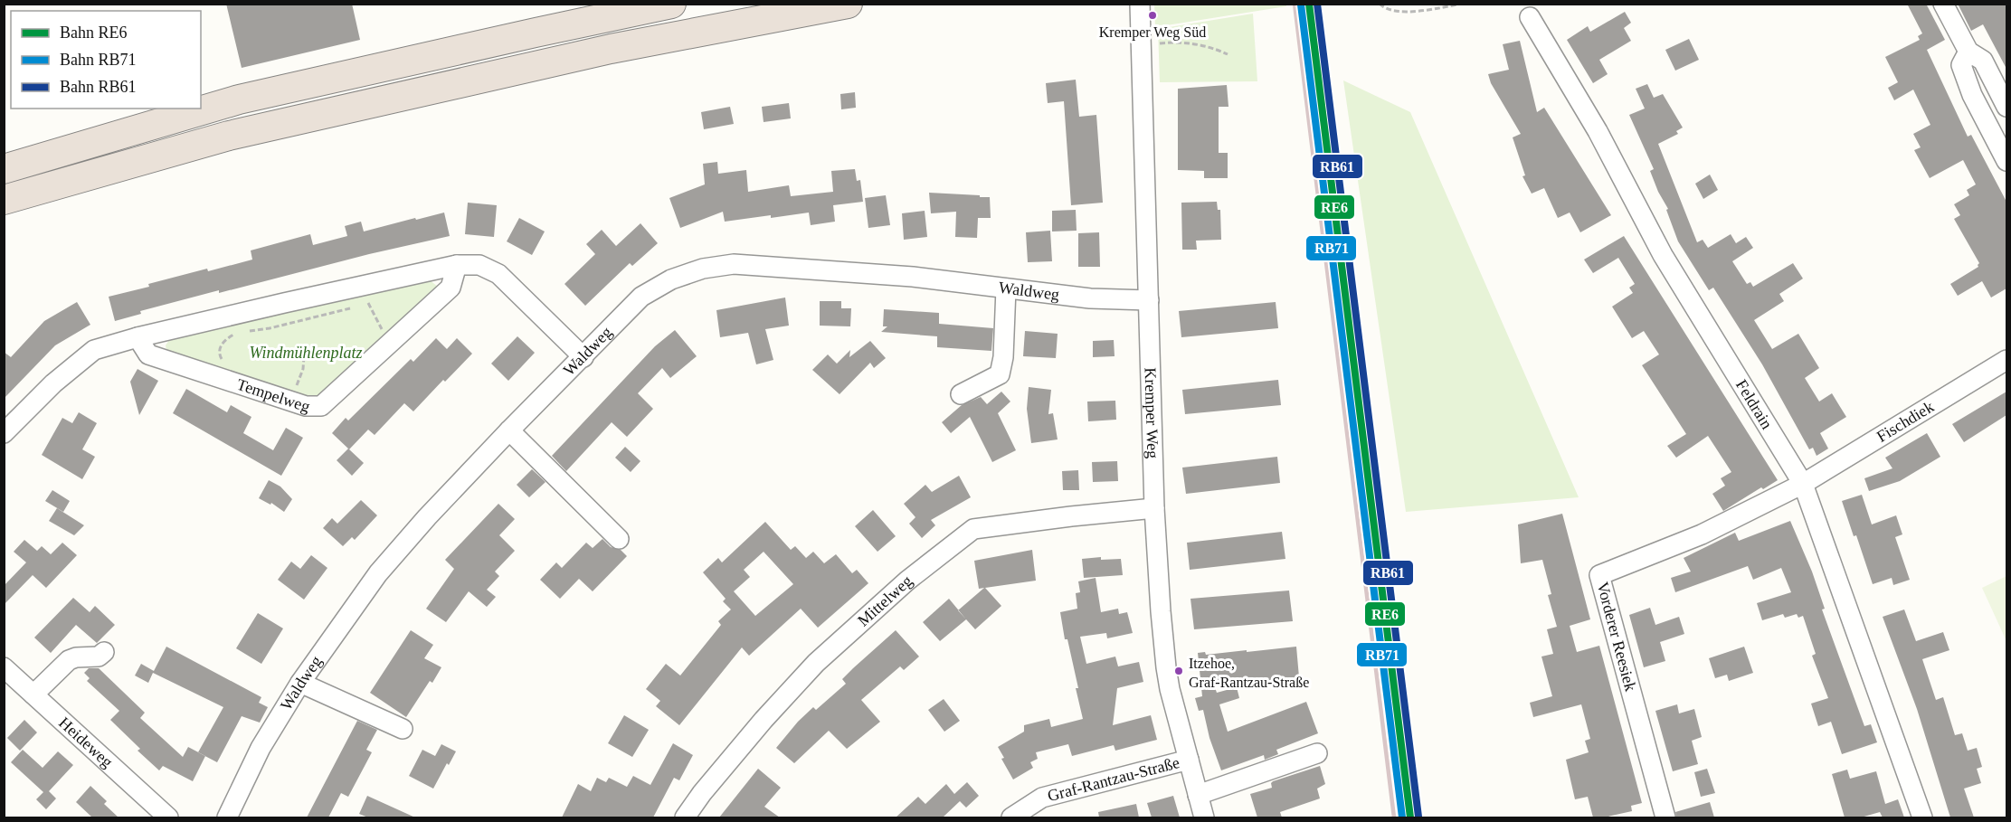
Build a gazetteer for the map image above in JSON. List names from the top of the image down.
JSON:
{
  "streets": {
    "street": [
      "Waldweg",
      "Tempelweg",
      "Feldrain",
      "Kremper Weg",
      "Fischdiek",
      "Mittelweg",
      "Vorderer Reesiek",
      "Heideweg",
      "Graf-Rantzau-Straße"
    ]
  },
  "crossings": [
    ["Waldweg", "Kremper Weg"],
    ["Feldrain", "Fischdiek"],
    ["Feldrain", "Vorderer Reesiek"],
    ["Kremper Weg", "Mittelweg"],
    ["Kremper Weg", "Graf-Rantzau-Straße"],
    ["Fischdiek", "Vorderer Reesiek"]
  ],
  "parks": ["Windmühlenplatz"],
  "places": ["Kremper Weg Süd", "Itzehoe, Graf-Rantzau-Straße"],
  "lines": ["rail line RE6", "rail line RB61", "rail line RB71"],
  "legend": ["Bahn RE6", "Bahn RB71", "Bahn RB61"]
}
